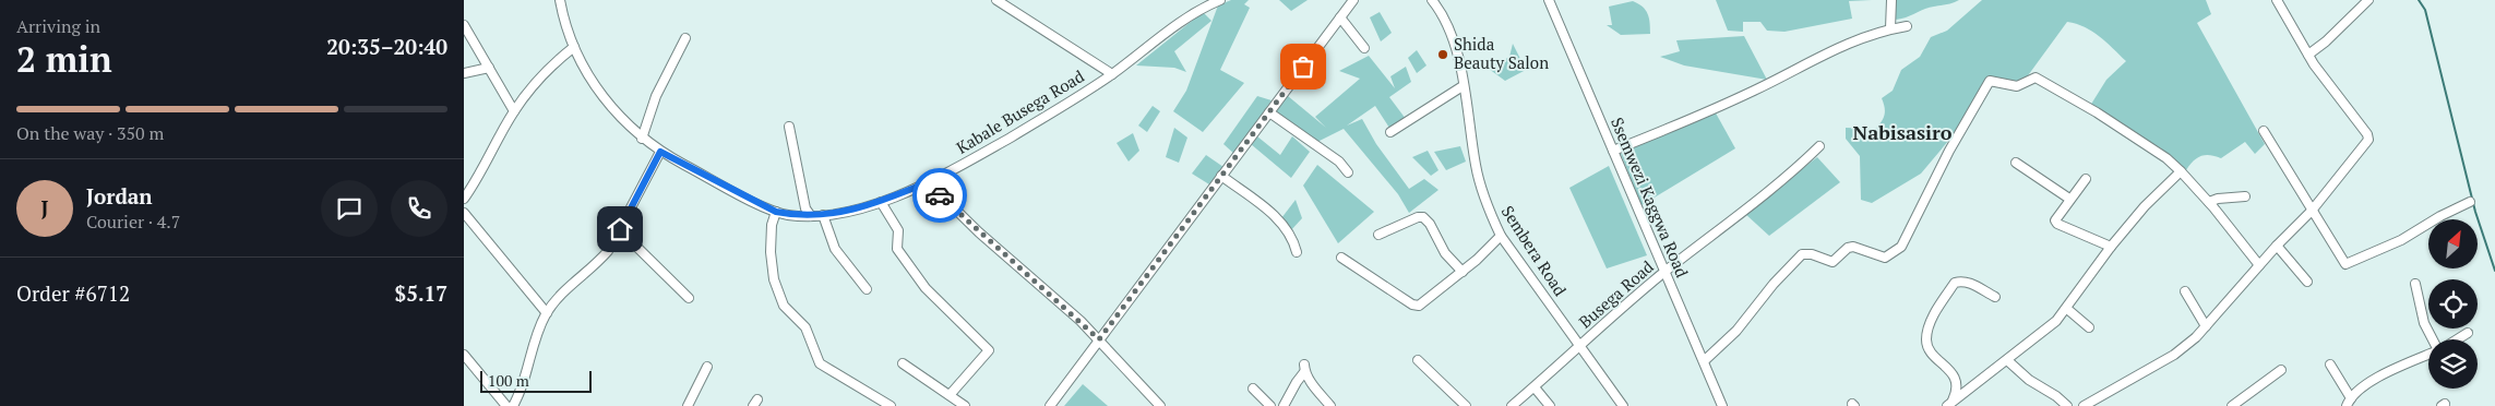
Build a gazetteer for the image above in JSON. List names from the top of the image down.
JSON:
{
  "streets": {
    "street": [
      "Kabale Busega Road",
      "Ssemwezi Kaggwa Road",
      "Sembera Road",
      "Busega Road"
    ]
  },
  "crossings": [
    ["Ssemwezi Kaggwa Road", "Busega Road"],
    ["Sembera Road", "Busega Road"]
  ],
  "districts": ["Nabisasiro"],
  "places": ["Shida Beauty Salon"],
  "scale_bar": "100 m",
  "north": "top right",
  "page": {
    "heading": ["2 min", "Arriving in", "20:35–20:40"],
    "panel": [
      "Jordan",
      "Courier · 4.7",
      "Order #6712",
      "$5.17"
    ],
    "bar": "On the way · 350 m",
    "round": "J",
    "scale": "100 m"
  }
}
